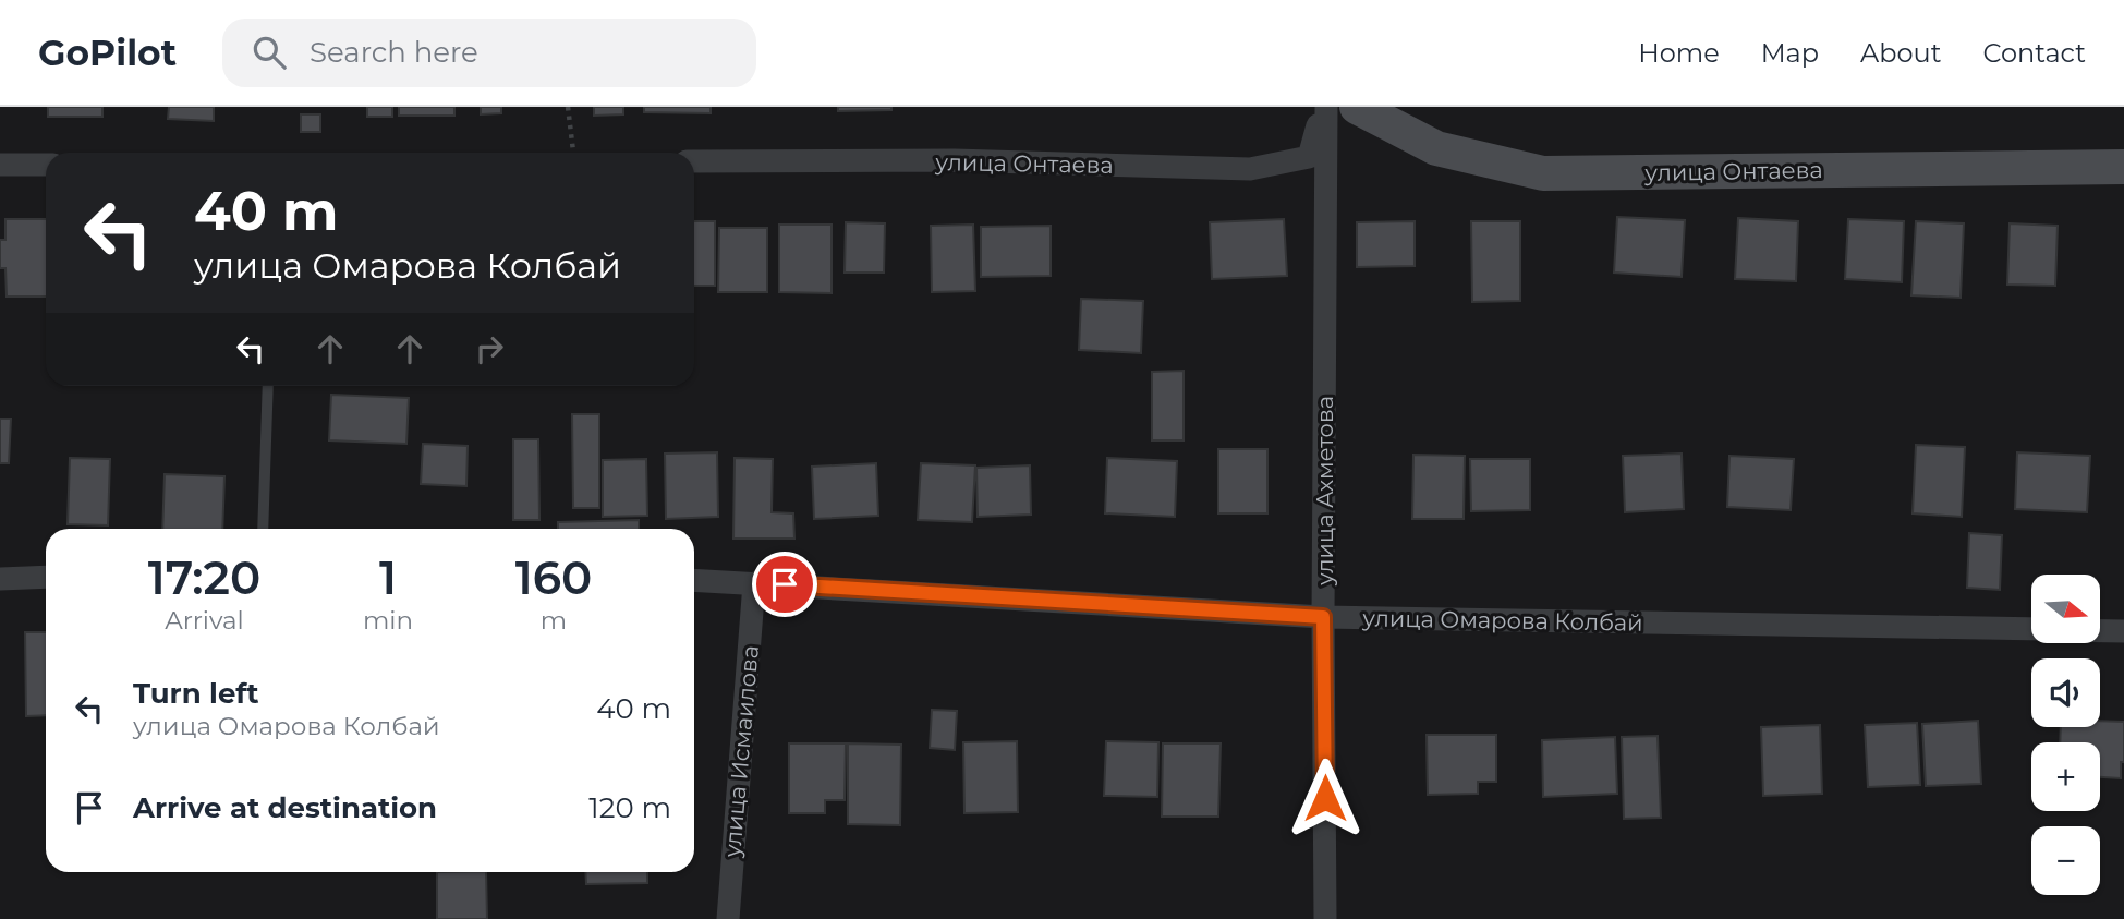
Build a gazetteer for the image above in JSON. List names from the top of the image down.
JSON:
{
  "streets": {
    "main road": ["улица Онтаева"],
    "street": ["улица Ахметова", "улица Омарова Колбай", "улица Исмаилова"]
  },
  "crossings": [
    ["улица Онтаева", "улица Ахметова"],
    ["улица Ахметова", "улица Омарова Колбай"],
    ["улица Омарова Колбай", "улица Исмаилова"]
  ],
  "north": "right",
  "page": {
    "header": "GoPilot",
    "search": "Search here",
    "nav": [
      "Home",
      "Map",
      "About",
      "Contact"
    ],
    "turn": ["40 m", "улица Омарова Колбай"],
    "eta": [
      "17:20",
      "Arrival",
      "1",
      "min",
      "160",
      "m"
    ],
    "map_buttons": ["+", "−"],
    "list": [
      {
        "name": "Turn left",
        "note": "улица Омарова Колбай",
        "value": "40 m"
      },
      {
        "name": "Arrive at destination",
        "value": "120 m"
      }
    ]
  }
}
